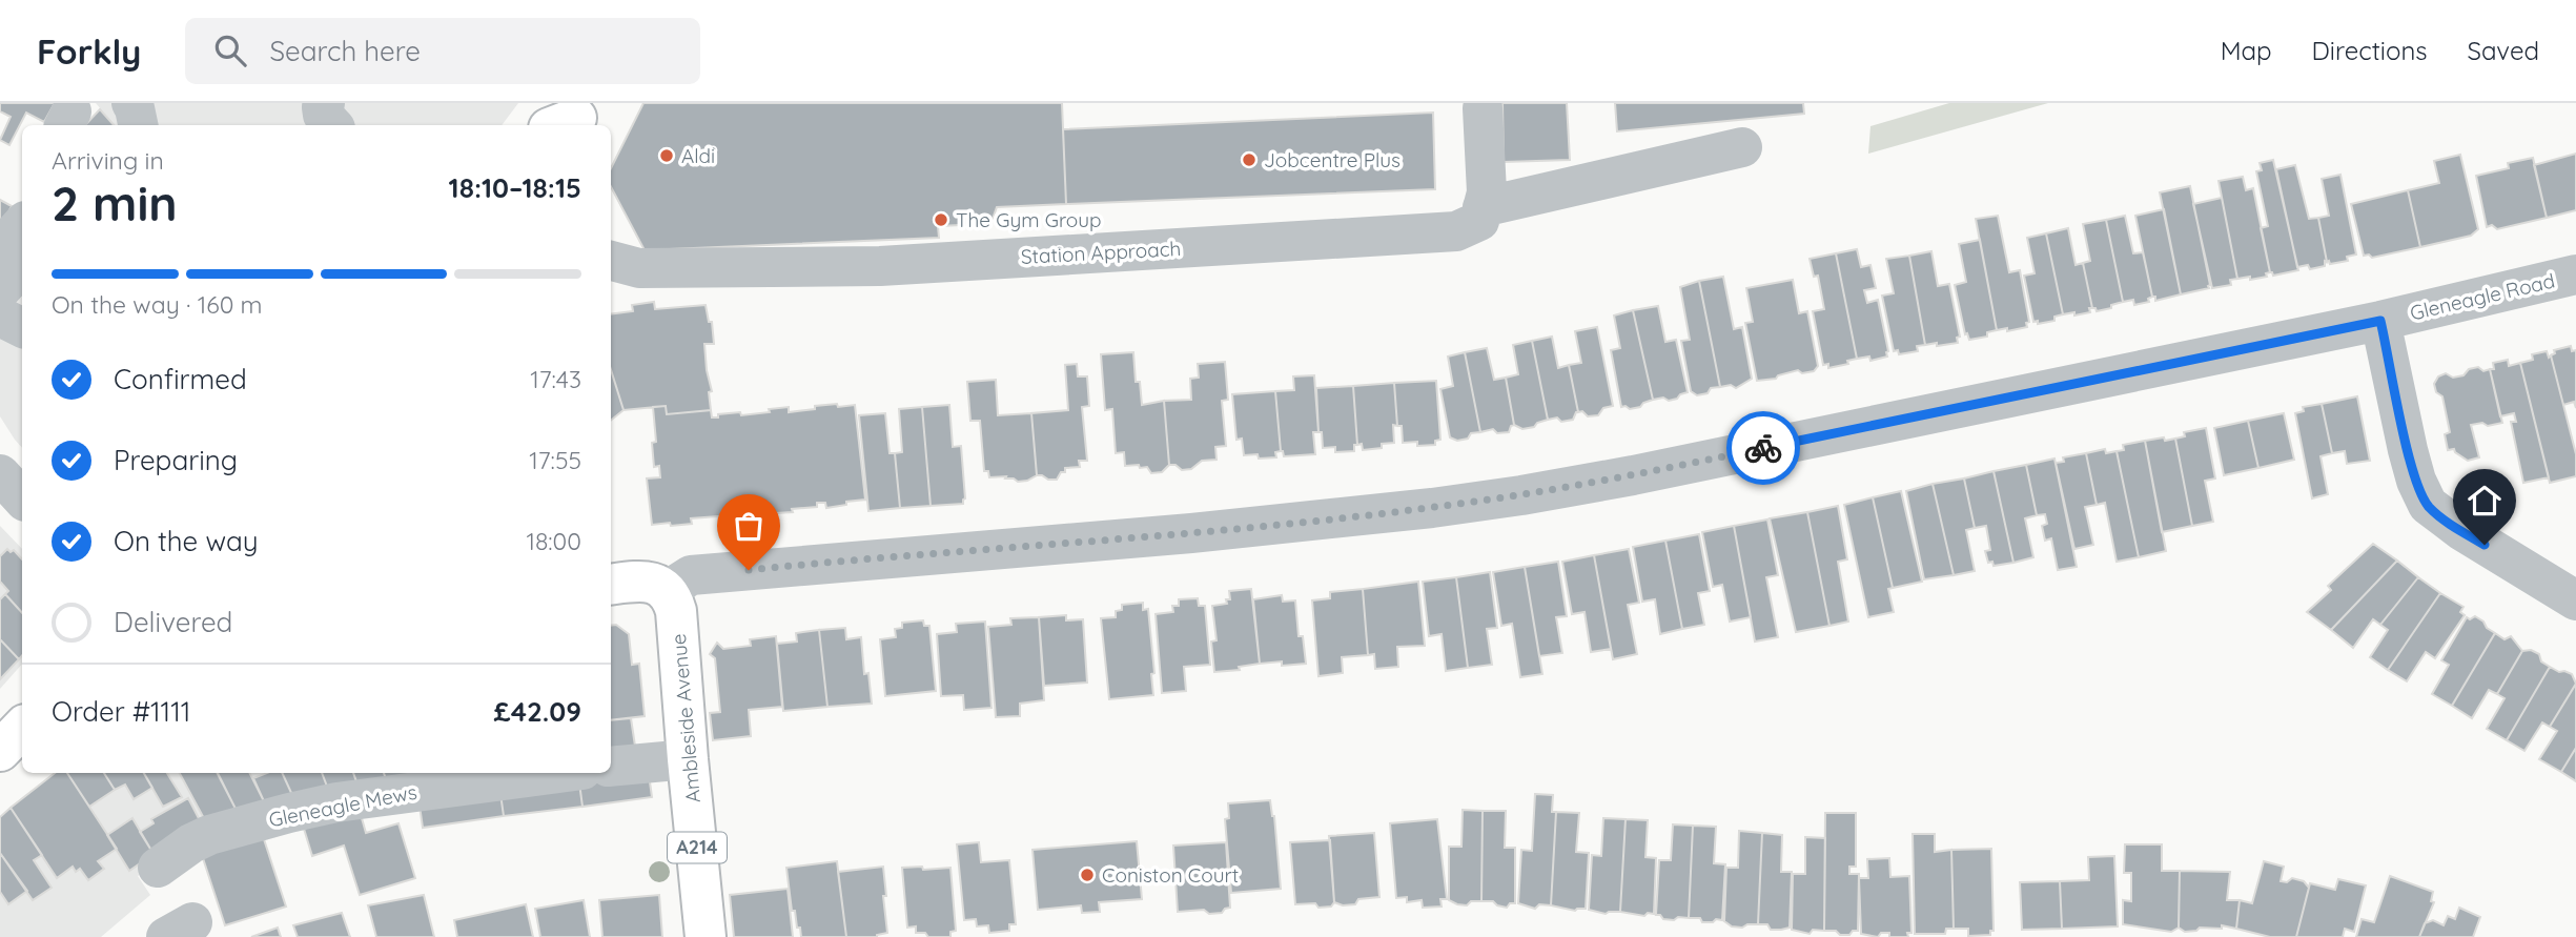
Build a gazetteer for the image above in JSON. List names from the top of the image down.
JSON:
{
  "streets": {
    "highway": ["Ambleside Avenue", "A214"],
    "street": ["Station Approach", "Gleneagle Road", "Gleneagle Mews"]
  },
  "crossings": [
    ["Gleneagle Road", "Ambleside Avenue"]
  ],
  "places": [
    "Aldi",
    "Jobcentre Plus",
    "The Gym Group",
    "Coniston Court"
  ],
  "page": {
    "header": "Forkly",
    "search": "Search here",
    "nav": ["Map", "Directions", "Saved"],
    "heading": ["2 min", "Arriving in", "18:10–18:15"],
    "panel": ["Order #1111", "£42.09"],
    "bar": "On the way · 160 m",
    "list": [
      ["Confirmed", "17:43"],
      ["Preparing", "17:55"],
      ["On the way", "18:00"],
      "Delivered"
    ]
  }
}
